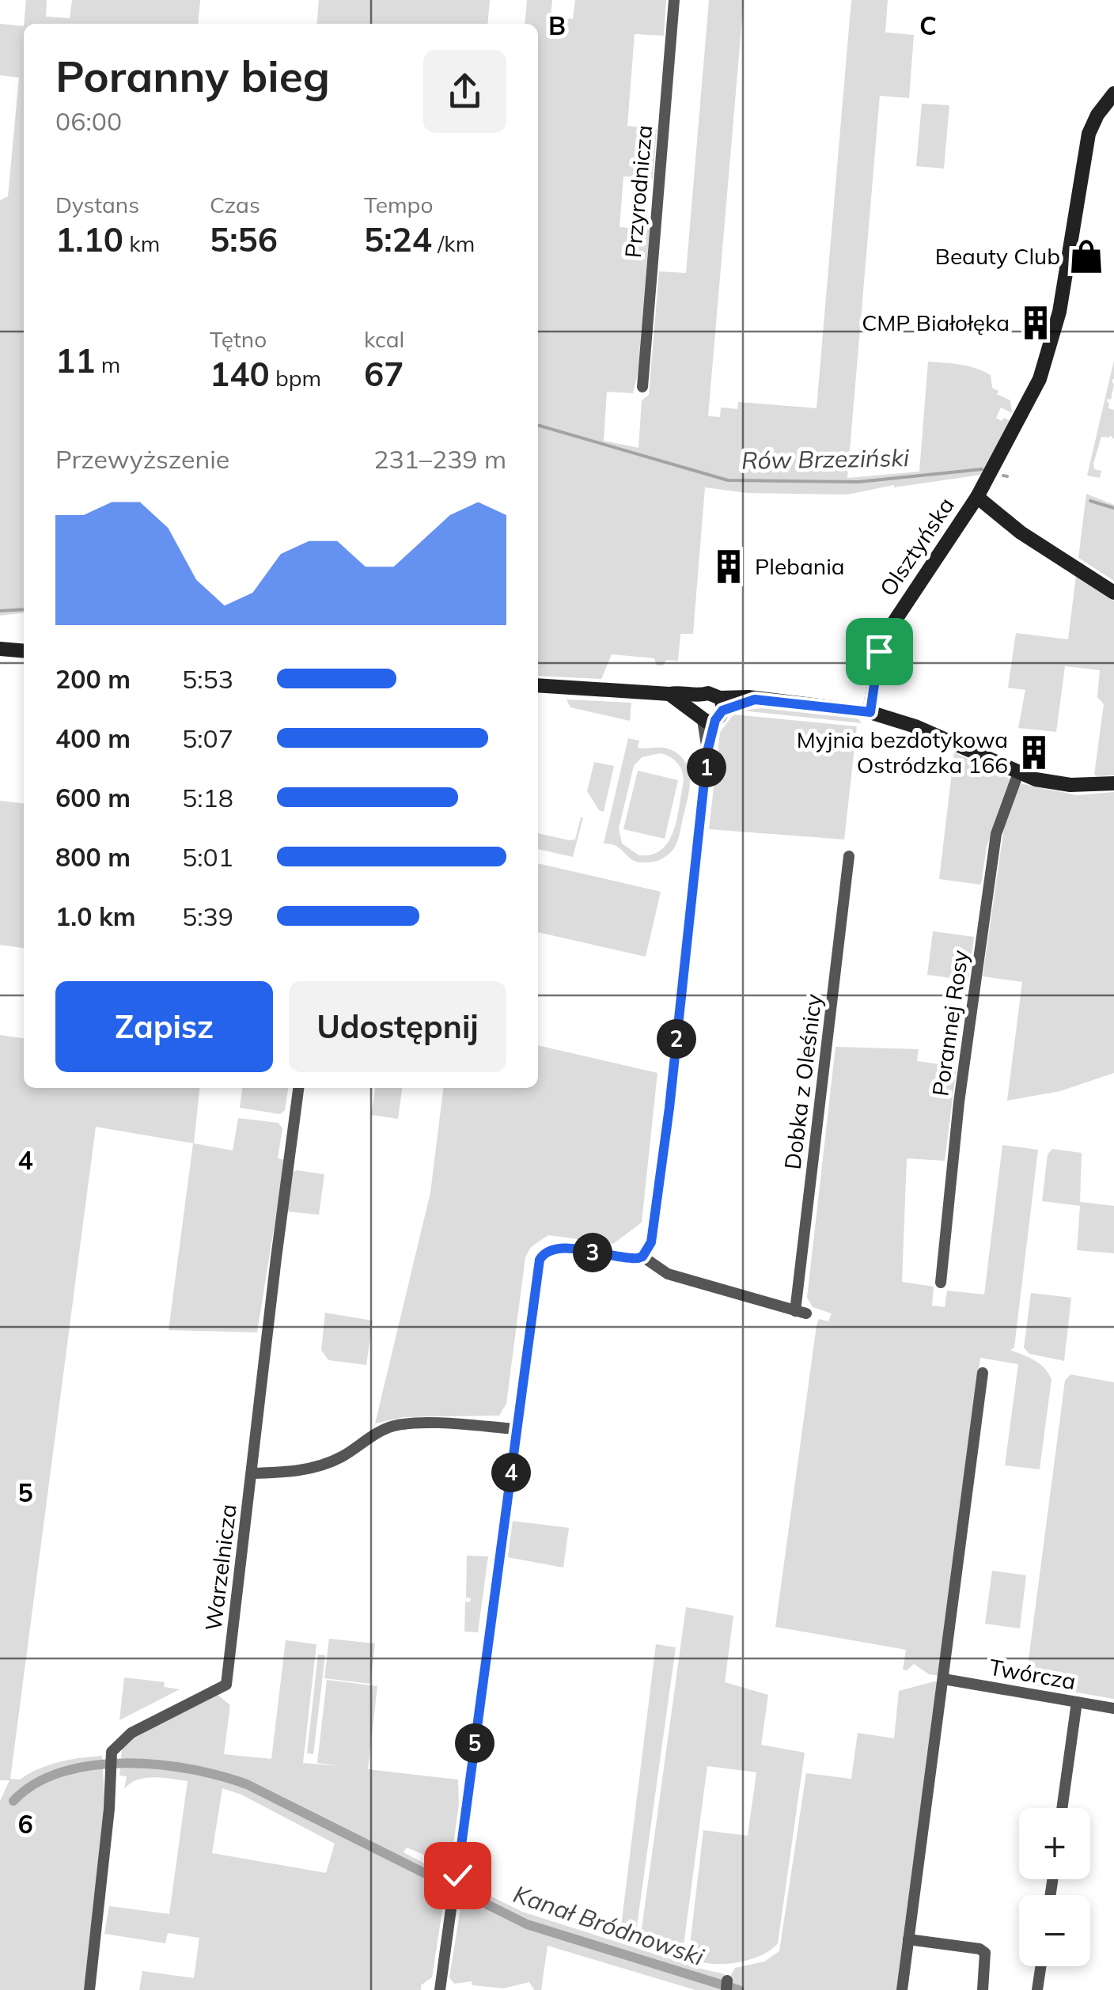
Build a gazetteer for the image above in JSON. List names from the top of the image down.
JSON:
{
  "streets": {
    "street": [
      "Przyrodnicza",
      "Olsztyńska",
      "Porannej Rosy",
      "Dobka z Oleśnicy",
      "Warzelnicza",
      "Twórcza"
    ]
  },
  "water": ["Rów Brzeziński", "Kanał Bródnowski"],
  "places": {
    "shop": ["Beauty Club"],
    "building": ["CMP Białołęka", "Plebania", "Myjnia bezdotykowa Ostródzka 166"]
  },
  "page": {
    "heading": ["Poranny bieg", "06:00"],
    "stats": [
      ["Dystans", "1.10 km"],
      ["Czas", "5:56"],
      ["Tempo", "5:24 /km"],
      ["11 m"],
      ["Tętno", "140 bpm"],
      ["kcal", "67"]
    ],
    "chart": ["Przewyższenie", "231–239 m"],
    "list": [
      {
        "name": "200 m",
        "note": "5:53"
      },
      {
        "name": "400 m",
        "note": "5:07"
      },
      {
        "name": "600 m",
        "note": "5:18"
      },
      {
        "name": "800 m",
        "note": "5:01"
      },
      {
        "name": "1.0 km",
        "note": "5:39"
      }
    ],
    "pins": [
      "1",
      "2",
      "3",
      "4",
      "5"
    ],
    "buttons": ["Zapisz", "Udostępnij"],
    "map_buttons": ["+", "−"]
  },
  "grid": {
    "columns": ["B", "C"],
    "rows": ["4", "5", "6"]
  }
}
